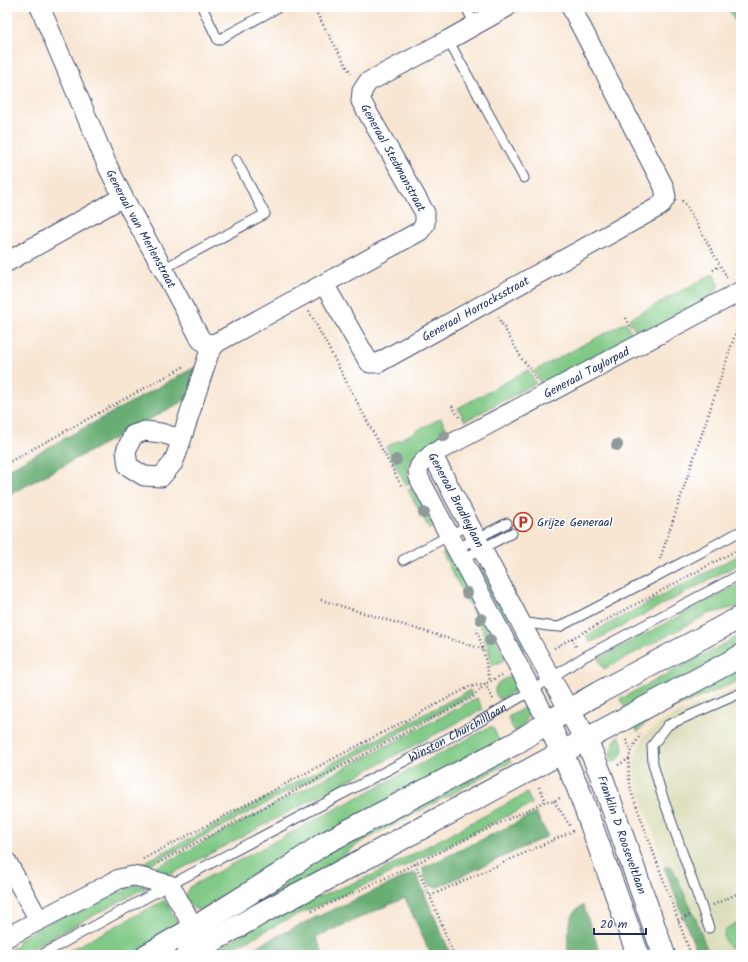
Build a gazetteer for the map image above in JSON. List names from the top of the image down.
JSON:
{
  "streets": {
    "main road": ["Franklin D Rooseveltlaan"],
    "street": [
      "Generaal Stedmanstraat",
      "Generaal van Merlenstraat",
      "Generaal Horrocksstraat",
      "Generaal Taylorpad",
      "Generaal Bradleylaan"
    ],
    "lane": ["Winston Churchilllaan"]
  },
  "crossings": [
    ["Generaal Stedmanstraat", "Generaal van Merlenstraat"],
    ["Generaal Stedmanstraat", "Generaal Horrocksstraat"],
    ["Generaal Taylorpad", "Generaal Bradleylaan"],
    ["Generaal Bradleylaan", "Winston Churchilllaan"],
    ["Generaal Bradleylaan", "Franklin D Rooseveltlaan"]
  ],
  "places": {
    "parking": ["Grijze Generaal"]
  },
  "scale_bar": "20 m"
}
